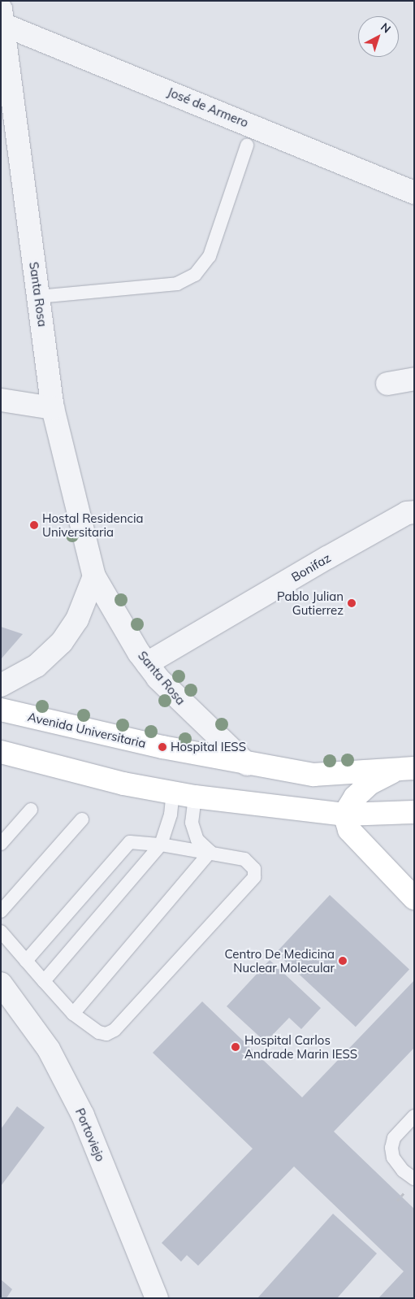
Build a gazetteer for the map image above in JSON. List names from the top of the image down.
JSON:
{
  "streets": {
    "main road": ["Avenida Universitaria"],
    "street": [
      "José de Armero",
      "Santa Rosa",
      "Bonifaz",
      "Portoviejo"
    ]
  },
  "crossings": [
    ["José de Armero", "Santa Rosa"],
    ["Santa Rosa", "Bonifaz"],
    ["Santa Rosa", "Avenida Universitaria"]
  ],
  "places": [
    "Hostal Residencia Universitaria",
    "Pablo Julian Gutierrez",
    "Hospital IESS",
    "Centro De Medicina Nuclear Molecular",
    "Hospital Carlos Andrade Marin IESS"
  ],
  "north": "top right"
}
